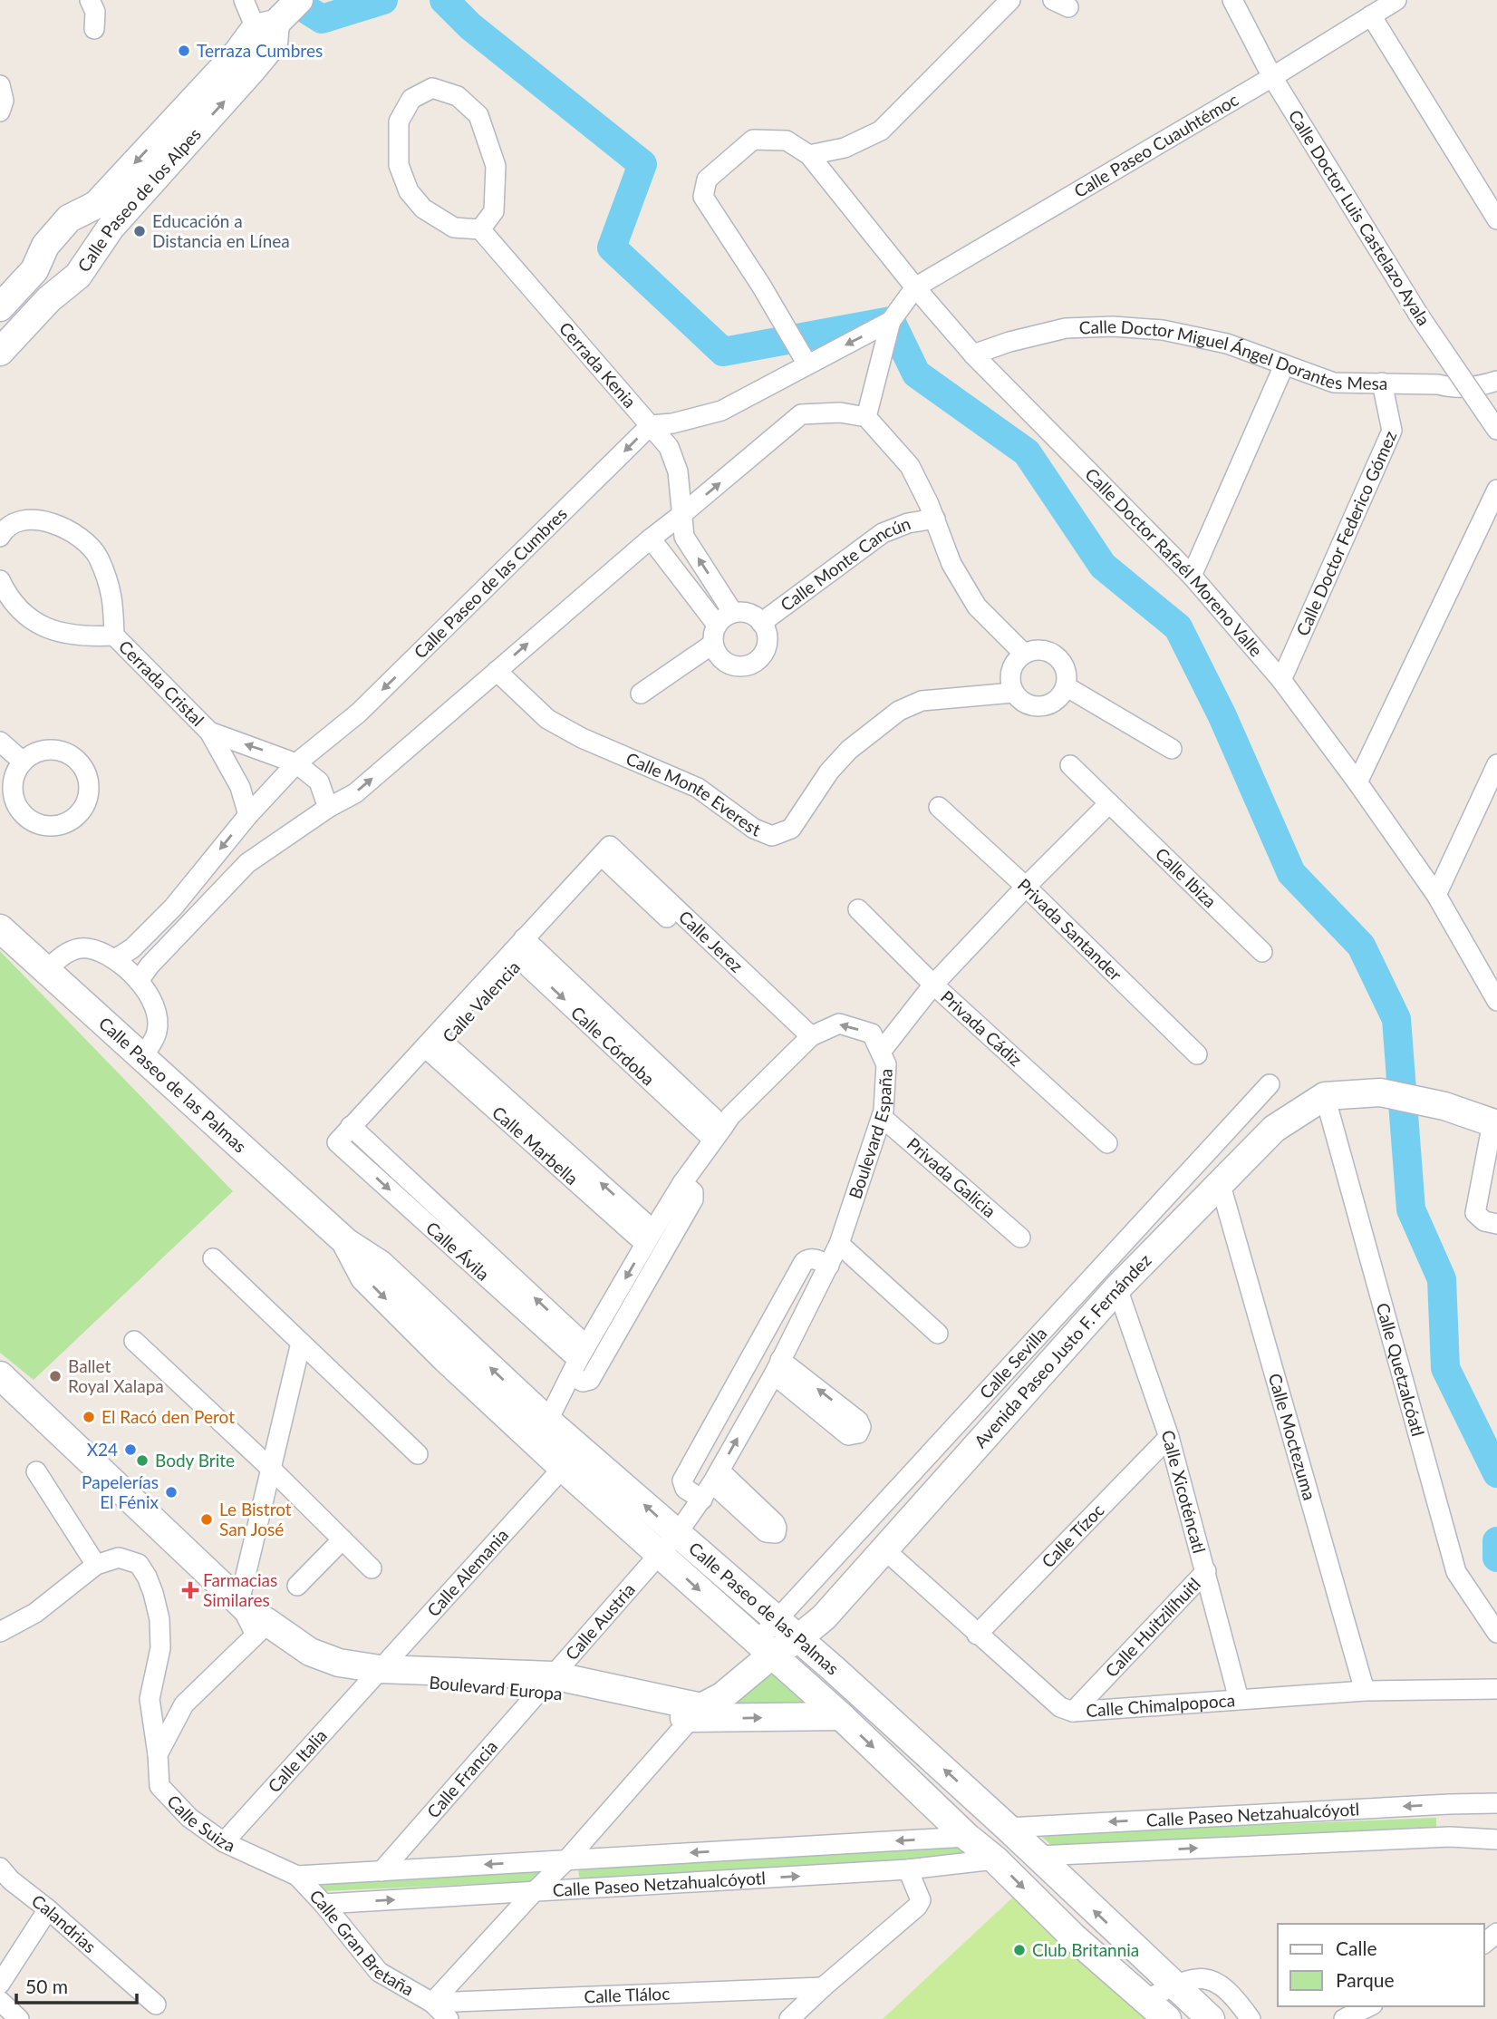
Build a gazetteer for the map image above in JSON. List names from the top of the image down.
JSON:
{
  "streets": {
    "street": [
      "Calle Paseo Cuauhtémoc",
      "Calle Paseo de los Alpes",
      "Calle Doctor Luis Castelazo Ayala",
      "Calle Doctor Miguel Ángel Dorantes Mesa",
      "Cerrada Kenia",
      "Calle Doctor Federico Gómez",
      "Calle Doctor Rafaél Moreno Valle",
      "Calle Monte Cancún",
      "Calle Paseo de las Cumbres",
      "Cerrada Cristal",
      "Calle Monte Everest",
      "Calle Ibiza",
      "Privada Santander",
      "Calle Jerez",
      "Calle Valencia",
      "Privada Cádiz",
      "Calle Córdoba",
      "Calle Paseo de las Palmas",
      "Boulevard España",
      "Calle Marbella",
      "Privada Galicia",
      "Calle Ávila",
      "Avenida Paseo Justo F. Fernández",
      "Calle Sevilla",
      "Calle Quetzalcóatl",
      "Calle Moctezuma",
      "Calle Xicoténcatl",
      "Calle Tízoc",
      "Calle Alemania",
      "Calle Austria",
      "Calle Huitzilíhuitl",
      "Boulevard Europa",
      "Calle Chimalpopoca",
      "Calle Italia",
      "Calle Francia",
      "Calle Paseo Netzahualcóyotl",
      "Calle Suiza",
      "Calandrias",
      "Calle Gran Bretaña",
      "Calle Tláloc"
    ]
  },
  "crossings": [
    ["Calle Paseo Cuauhtémoc", "Calle Doctor Luis Castelazo Ayala"],
    ["Calle Paseo Cuauhtémoc", "Calle Doctor Rafaél Moreno Valle"],
    ["Calle Doctor Miguel Ángel Dorantes Mesa", "Calle Doctor Federico Gómez"],
    ["Calle Doctor Miguel Ángel Dorantes Mesa", "Calle Doctor Rafaél Moreno Valle"],
    ["Cerrada Kenia", "Calle Paseo de las Cumbres"],
    ["Calle Doctor Federico Gómez", "Calle Doctor Rafaél Moreno Valle"],
    ["Calle Paseo de las Cumbres", "Cerrada Cristal"],
    ["Calle Jerez", "Calle Valencia"],
    ["Calle Jerez", "Boulevard España"],
    ["Calle Valencia", "Calle Córdoba"],
    ["Calle Valencia", "Calle Marbella"],
    ["Calle Valencia", "Calle Ávila"],
    ["Calle Córdoba", "Boulevard España"],
    ["Calle Paseo de las Palmas", "Boulevard España"],
    ["Calle Paseo de las Palmas", "Avenida Paseo Justo F. Fernández"],
    ["Calle Paseo de las Palmas", "Calle Sevilla"],
    ["Calle Paseo de las Palmas", "Calle Alemania"],
    ["Calle Paseo de las Palmas", "Calle Austria"],
    ["Calle Paseo de las Palmas", "Boulevard Europa"],
    ["Calle Paseo de las Palmas", "Calle Paseo Netzahualcóyotl"],
    ["Boulevard España", "Calle Marbella"],
    ["Boulevard España", "Privada Galicia"],
    ["Boulevard España", "Calle Ávila"],
    ["Boulevard España", "Calle Austria"],
    ["Avenida Paseo Justo F. Fernández", "Calle Sevilla"],
    ["Avenida Paseo Justo F. Fernández", "Calle Quetzalcóatl"],
    ["Avenida Paseo Justo F. Fernández", "Calle Moctezuma"],
    ["Avenida Paseo Justo F. Fernández", "Calle Xicoténcatl"],
    ["Avenida Paseo Justo F. Fernández", "Calle Chimalpopoca"],
    ["Calle Moctezuma", "Calle Chimalpopoca"],
    ["Calle Xicoténcatl", "Calle Tízoc"],
    ["Calle Xicoténcatl", "Calle Huitzilíhuitl"],
    ["Calle Xicoténcatl", "Calle Chimalpopoca"],
    ["Calle Tízoc", "Calle Chimalpopoca"],
    ["Calle Alemania", "Boulevard Europa"],
    ["Calle Alemania", "Calle Italia"],
    ["Calle Austria", "Boulevard Europa"],
    ["Calle Austria", "Calle Francia"],
    ["Calle Huitzilíhuitl", "Calle Chimalpopoca"],
    ["Boulevard Europa", "Calle Italia"],
    ["Boulevard Europa", "Calle Francia"],
    ["Calle Italia", "Calle Suiza"],
    ["Calle Francia", "Calle Paseo Netzahualcóyotl"],
    ["Calle Paseo Netzahualcóyotl", "Calle Suiza"],
    ["Calle Paseo Netzahualcóyotl", "Calle Gran Bretaña"],
    ["Calle Suiza", "Calle Gran Bretaña"],
    ["Calle Gran Bretaña", "Calle Tláloc"]
  ],
  "places": {
    "other": [
      "Terraza Cumbres",
      "Educación a Distancia en Línea",
      "Ballet Royal Xalapa",
      "El Racó den Perot",
      "X24",
      "Body Brite",
      "Papelerías El Fénix",
      "Le Bistrot San José",
      "Club Britannia"
    ],
    "health": ["Farmacias Similares"]
  },
  "legend": ["Calle", "Parque"],
  "scale_bar": "50 m"
}
